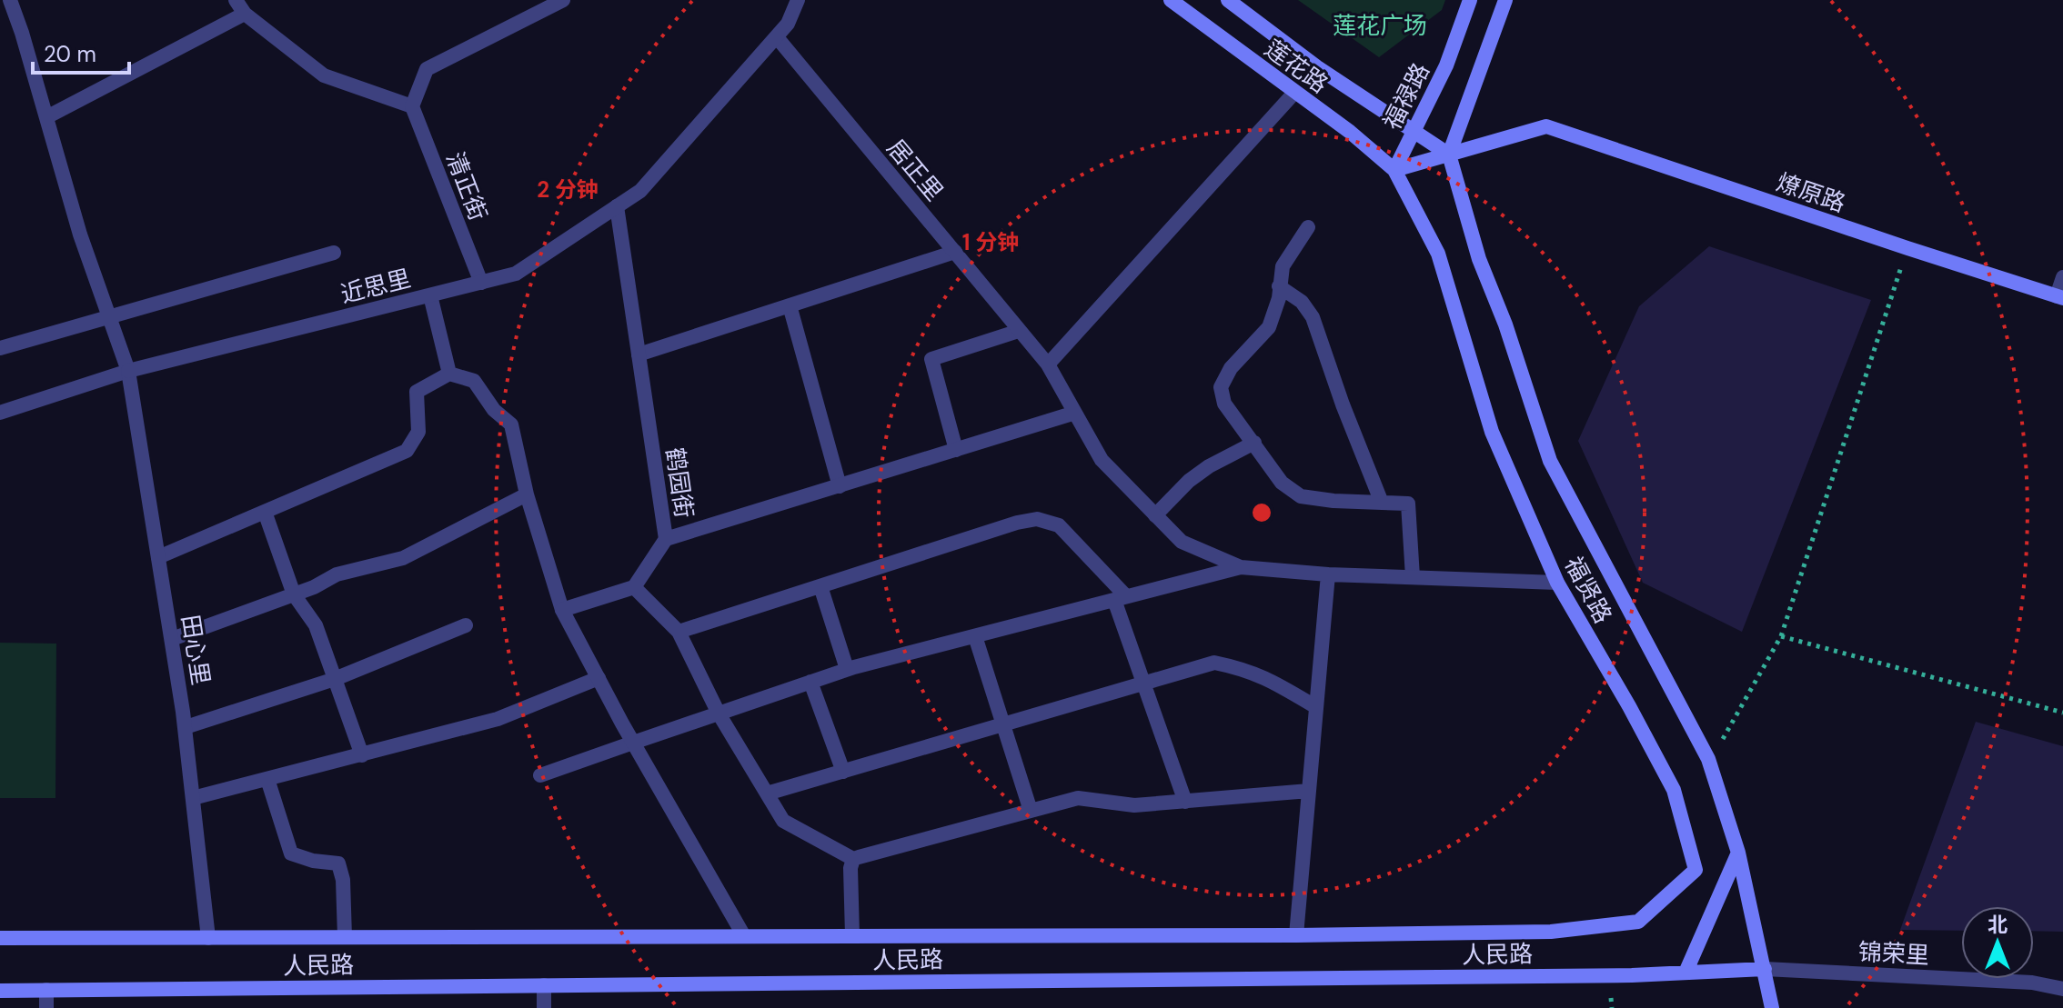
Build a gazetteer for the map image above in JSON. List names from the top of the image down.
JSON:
{
  "streets": {
    "main road": [
      "莲花路",
      "福禄路",
      "燎原路",
      "福贤路",
      "人民路"
    ],
    "street": [
      "居正里",
      "清正街",
      "近思里",
      "鹤园街",
      "田心里",
      "锦荣里"
    ]
  },
  "crossings": [
    ["莲花路", "福禄路"],
    ["莲花路", "燎原路"],
    ["莲花路", "福贤路"],
    ["福禄路", "福贤路"],
    ["清正街", "近思里"],
    ["燎原路", "福贤路"],
    ["近思里", "鹤园街"],
    ["近思里", "田心里"],
    ["福贤路", "锦荣里"],
    ["福贤路", "人民路"],
    ["田心里", "人民路"],
    ["锦荣里", "人民路"]
  ],
  "parks": ["莲花广场"],
  "scale_bar": "20 m",
  "north": "top",
  "rings": ["2 分钟", "1 分钟"]
}
